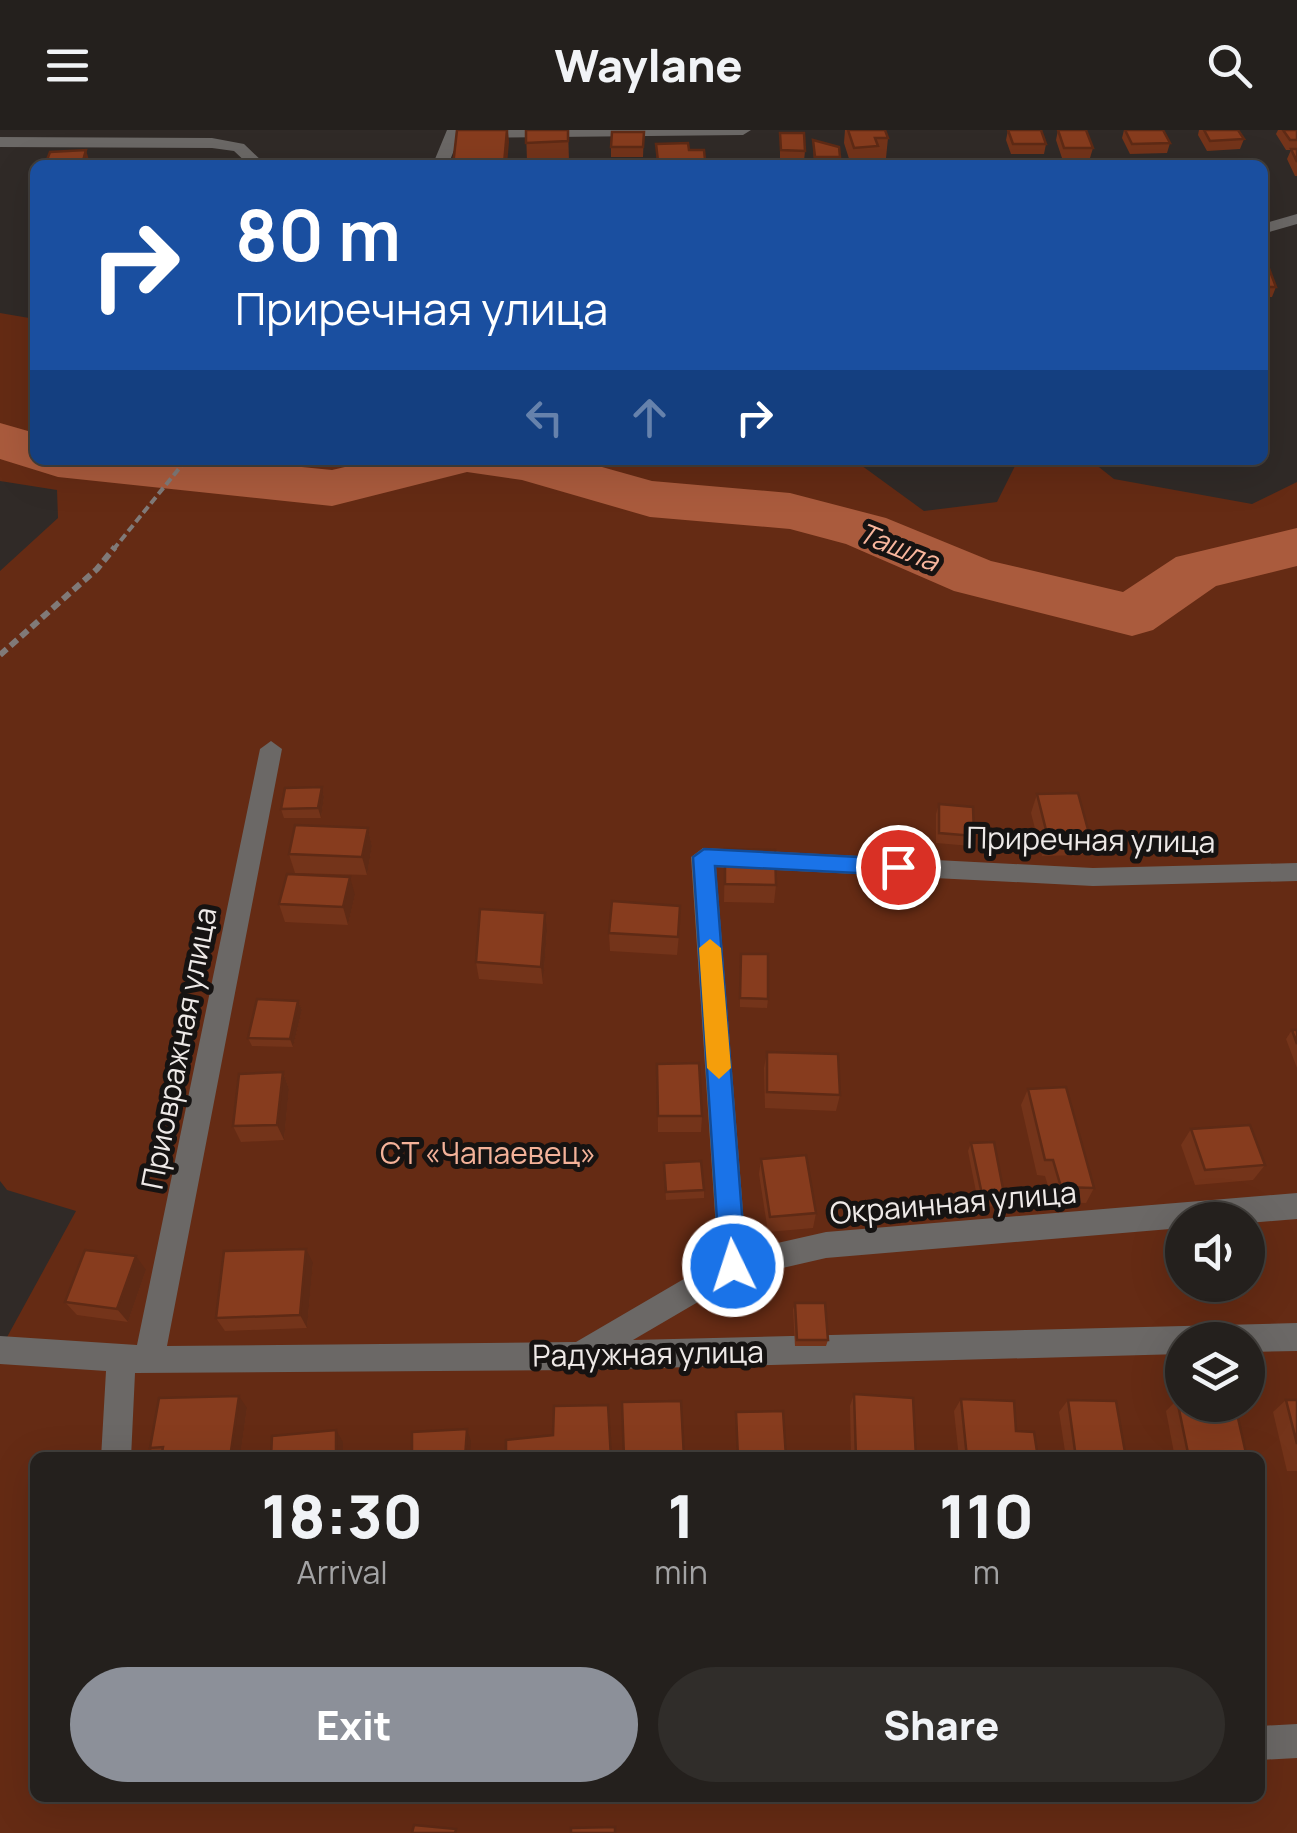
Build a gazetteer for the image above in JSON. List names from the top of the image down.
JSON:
{
  "streets": {
    "street": [
      "Приречная улица",
      "Приовражная улица",
      "Окраинная улица",
      "Радужная улица"
    ]
  },
  "crossings": [
    ["Приречная улица", "Окраинная улица"],
    ["Приовражная улица", "Радужная улица"],
    ["Окраинная улица", "Радужная улица"]
  ],
  "water": ["Ташла"],
  "parks": ["СТ «Чапаевец»"],
  "page": {
    "header": "Waylane",
    "turn": ["80 m", "Приречная улица"],
    "eta": [
      "18:30",
      "Arrival",
      "1",
      "min",
      "110",
      "m"
    ],
    "buttons": ["Exit", "Share"]
  }
}
